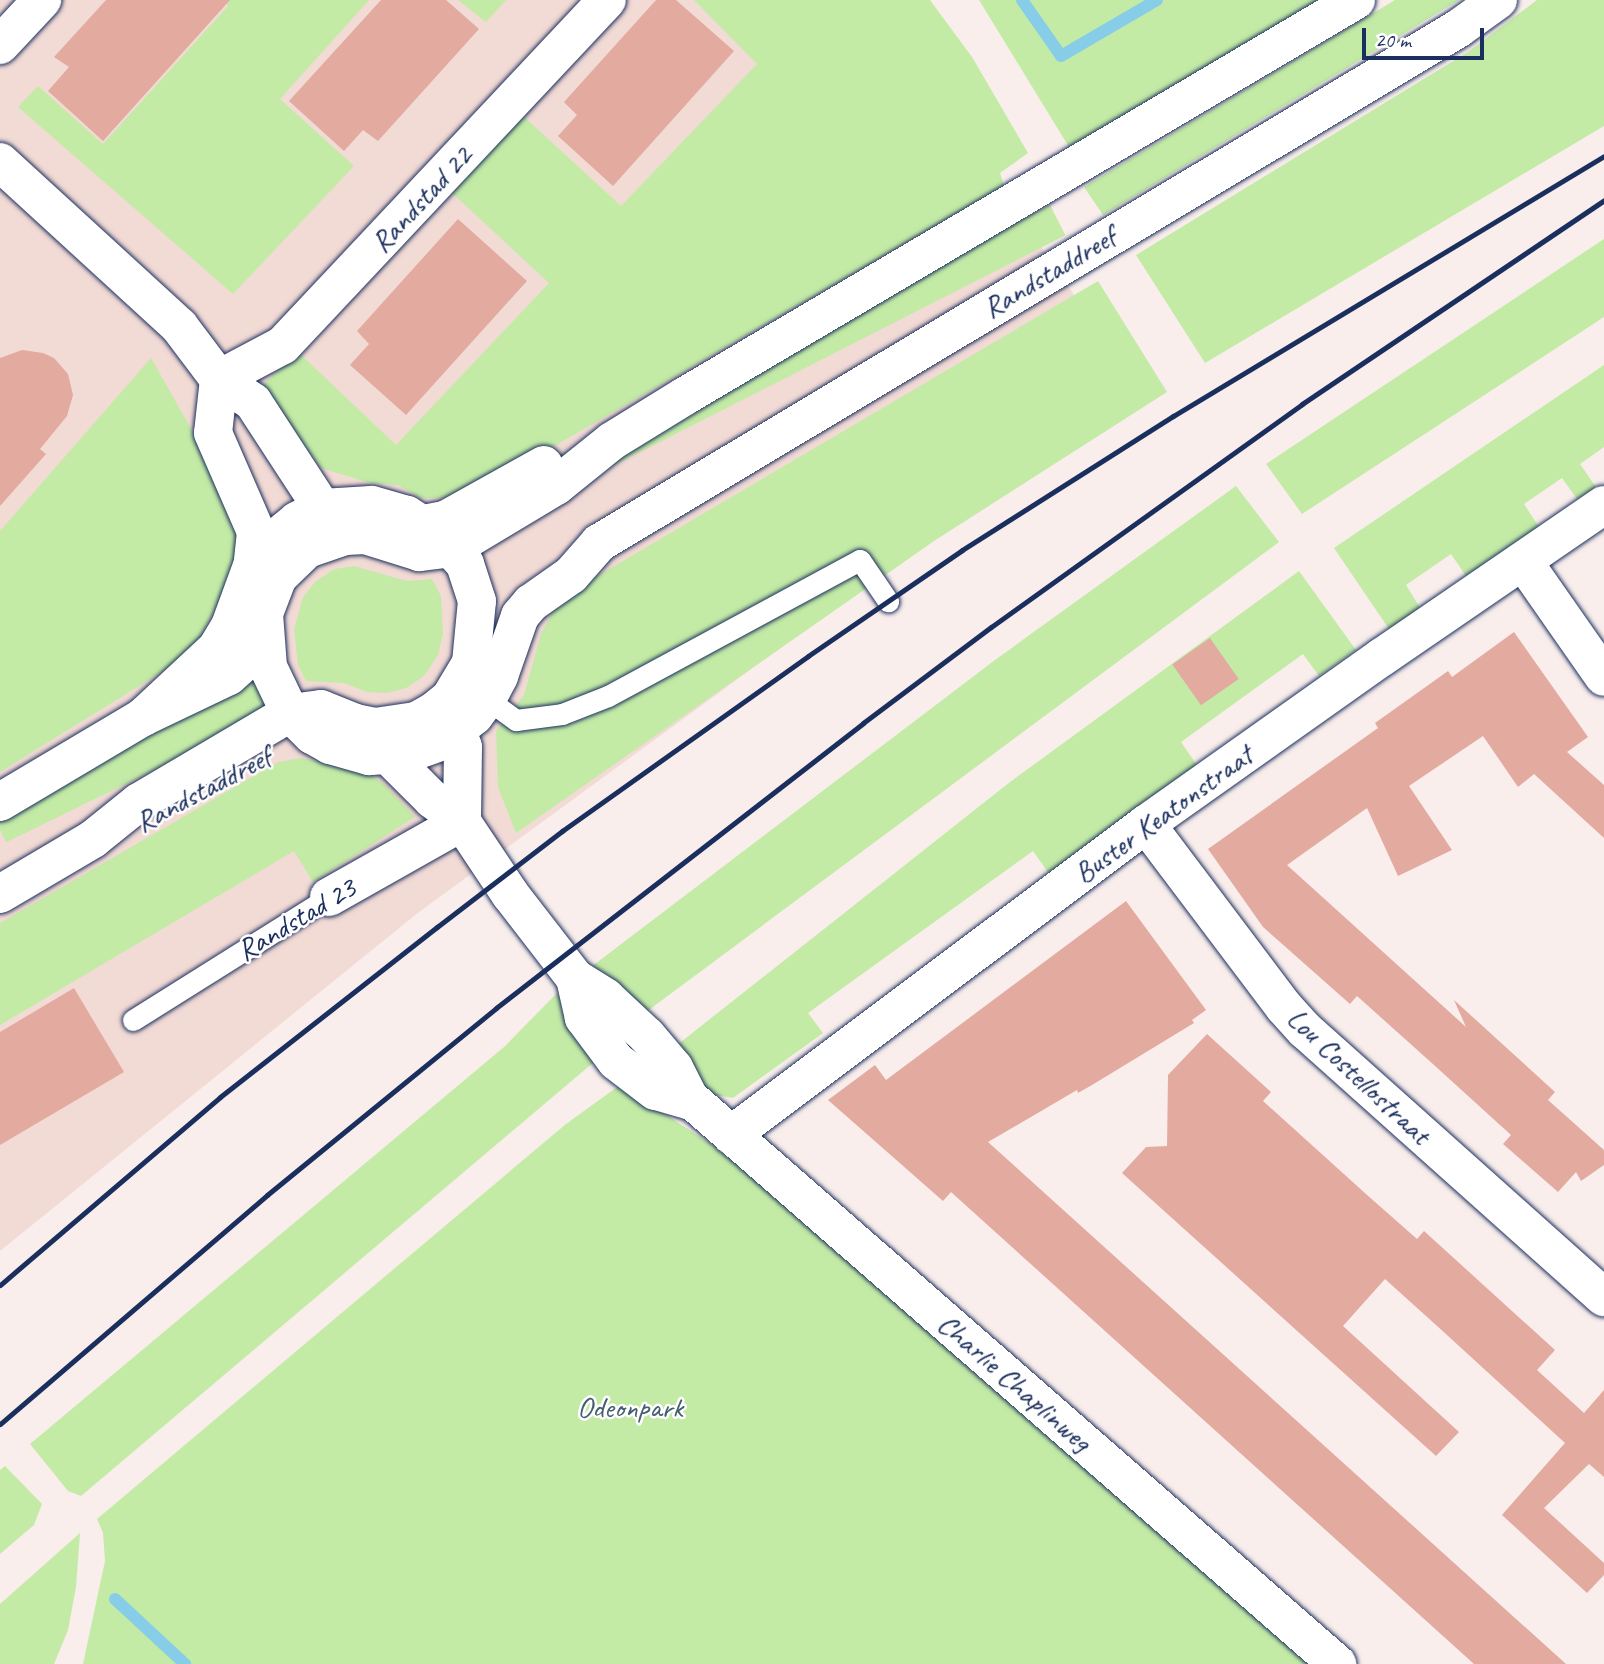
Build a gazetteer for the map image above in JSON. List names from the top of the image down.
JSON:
{
  "streets": {
    "street": [
      "Randstad 22",
      "Randstaddreef",
      "Buster Keatonstraat",
      "Randstad 23",
      "Lou Costellostraat",
      "Charlie Chaplinweg"
    ]
  },
  "crossings": [
    ["Buster Keatonstraat", "Lou Costellostraat"],
    ["Buster Keatonstraat", "Charlie Chaplinweg"],
    ["Randstad 23", "Charlie Chaplinweg"]
  ],
  "parks": ["Odeonpark"],
  "scale_bar": "20 m"
}
